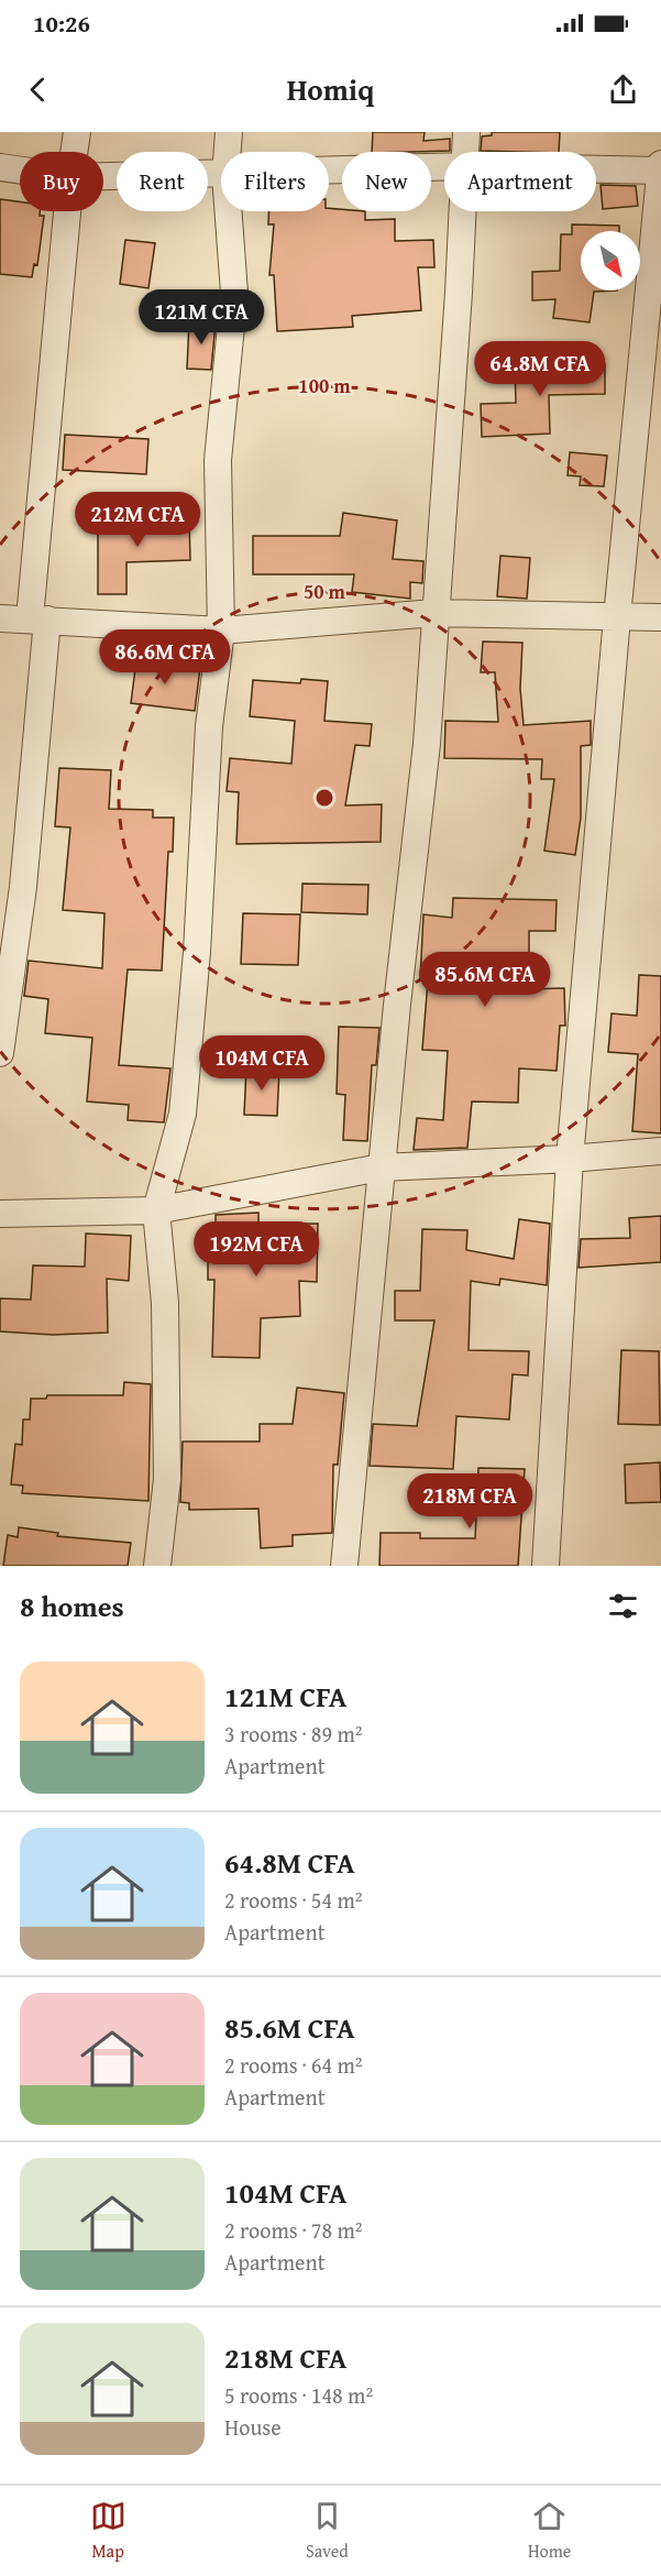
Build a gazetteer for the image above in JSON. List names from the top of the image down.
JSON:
{
  "north": "bottom right",
  "page": {
    "status": "10:26",
    "header": "Homiq",
    "chip": [
      "Buy",
      "Rent",
      "Filters",
      "New",
      "Apartment"
    ],
    "price": [
      "121M CFA",
      "64.8M CFA",
      "212M CFA",
      "86.6M CFA",
      "85.6M CFA",
      "104M CFA",
      "192M CFA",
      "218M CFA"
    ],
    "heading": "8 homes",
    "list": [
      {
        "name": "121M CFA",
        "note": "3 rooms · 89 m² · Apartment"
      },
      {
        "name": "64.8M CFA",
        "note": "2 rooms · 54 m² · Apartment"
      },
      {
        "name": "85.6M CFA",
        "note": "2 rooms · 64 m² · Apartment"
      },
      {
        "name": "104M CFA",
        "note": "2 rooms · 78 m² · Apartment"
      },
      {
        "name": "218M CFA",
        "note": "5 rooms · 148 m² · House"
      }
    ],
    "tabs": ["Map", "Saved", "Home"]
  },
  "rings": ["100 m", "50 m"]
}
